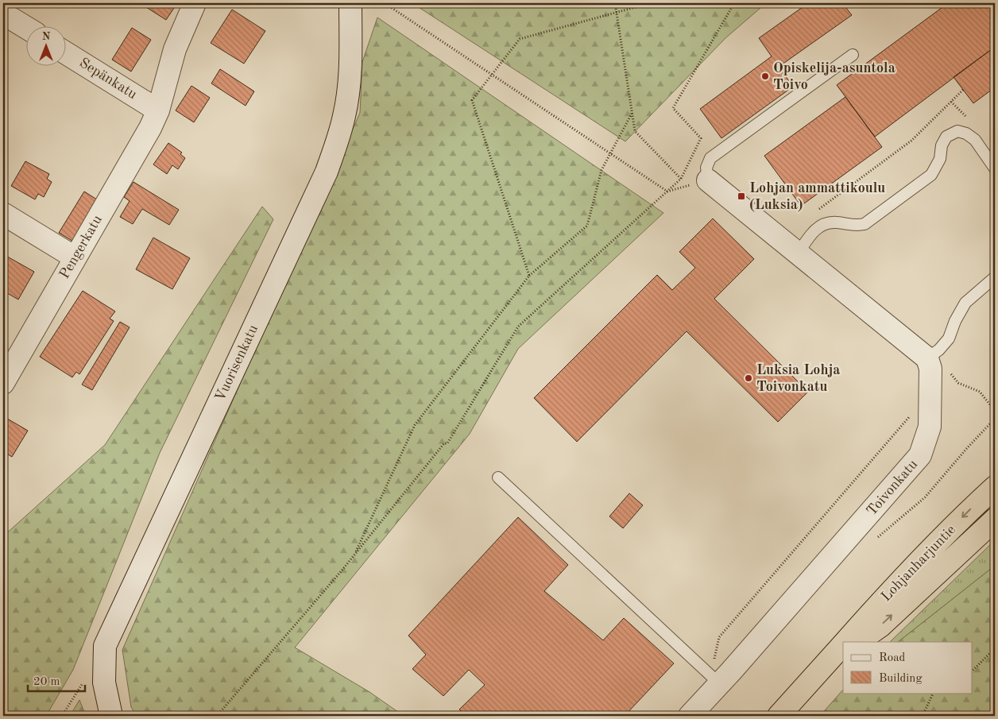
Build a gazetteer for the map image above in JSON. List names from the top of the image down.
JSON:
{
  "streets": {
    "highway": ["Lohjanharjuntie"],
    "street": [
      "Sepänkatu",
      "Pengerkatu",
      "Vuorisenkatu",
      "Toivonkatu"
    ]
  },
  "crossings": [
    ["Sepänkatu", "Pengerkatu"]
  ],
  "places": {
    "other": ["Opiskelija-asuntola Toivo", "Luksia Lohja Toivonkatu"],
    "transit": ["Lohjan ammattikoulu (Luksia)"]
  },
  "legend": ["Road", "Building"],
  "scale_bar": "20 m",
  "north": "top"
}
